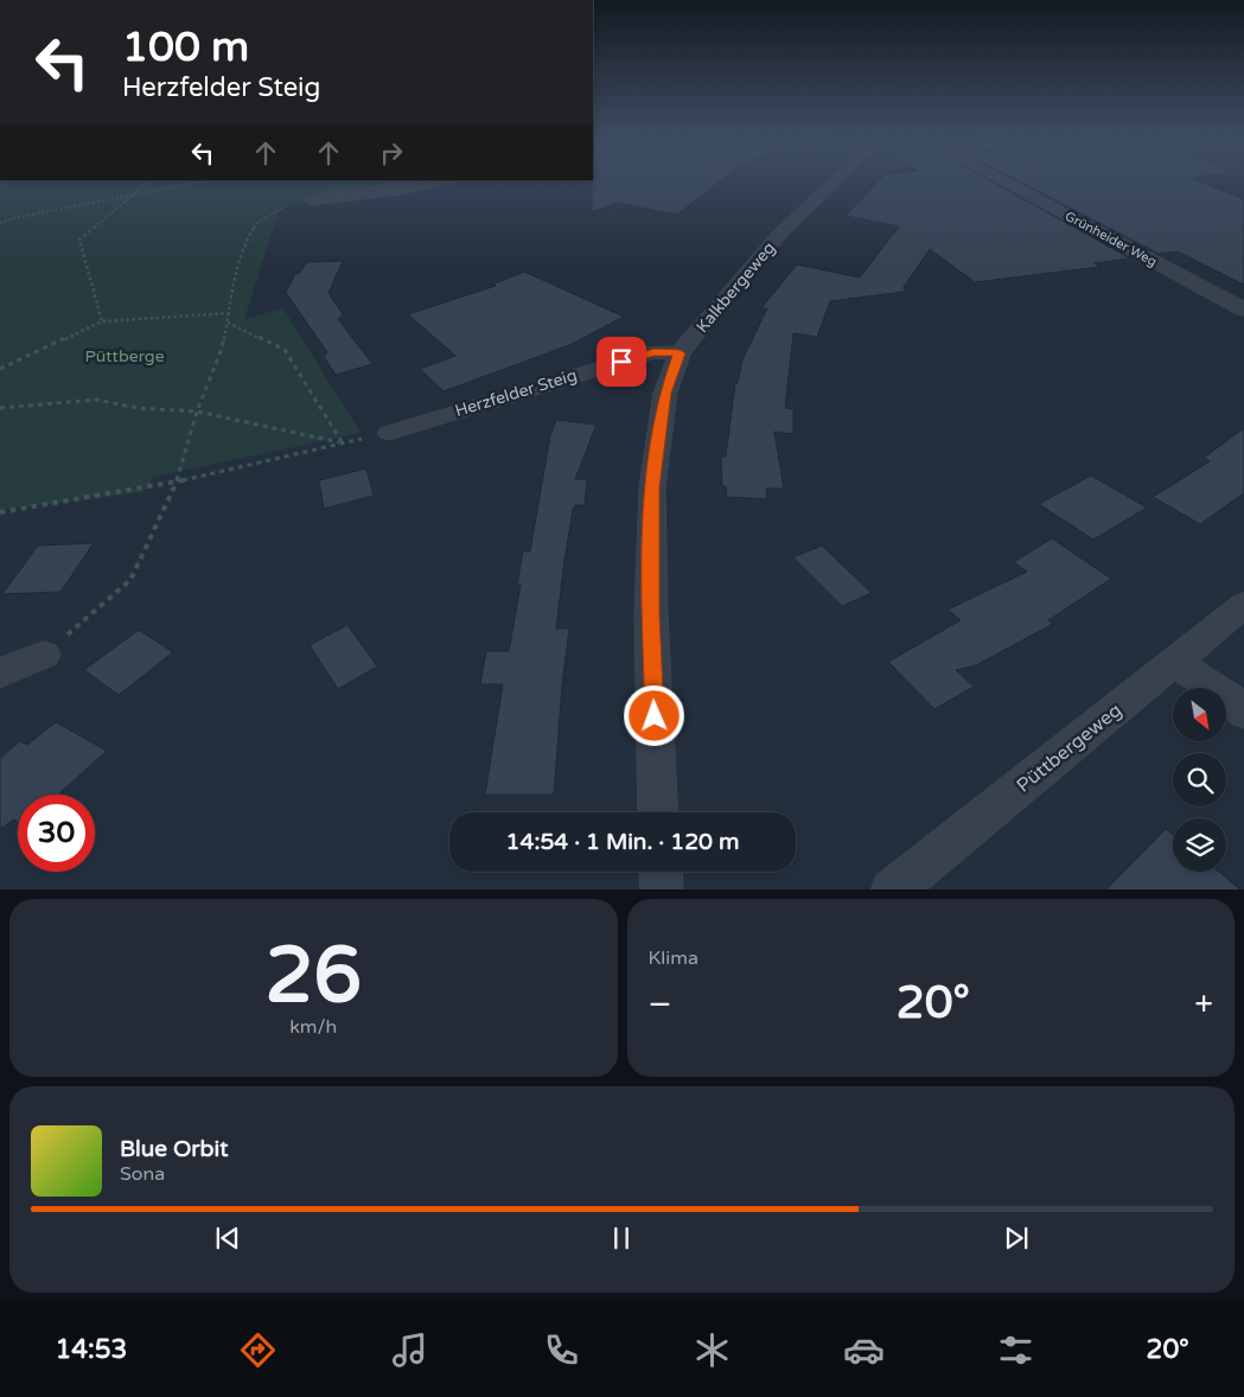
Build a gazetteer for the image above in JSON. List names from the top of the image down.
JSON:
{
  "streets": {
    "street": [
      "Grünheider Weg",
      "Kalkbergeweg",
      "Herzfelder Steig",
      "Püttbergeweg"
    ]
  },
  "crossings": [
    ["Kalkbergeweg", "Herzfelder Steig"]
  ],
  "parks": ["Püttberge"],
  "north": "bottom right",
  "page": {
    "turn": ["100 m", "Herzfelder Steig"],
    "limit": "30",
    "trip": "14:54 · 1 Min. · 120 m",
    "tile": [
      ["26", "km/h"],
      "Klima"
    ],
    "heat": ["−", "20°", "+"],
    "song": ["Blue Orbit", "Sona"],
    "tabs": ["14:53", "20°"]
  }
}
